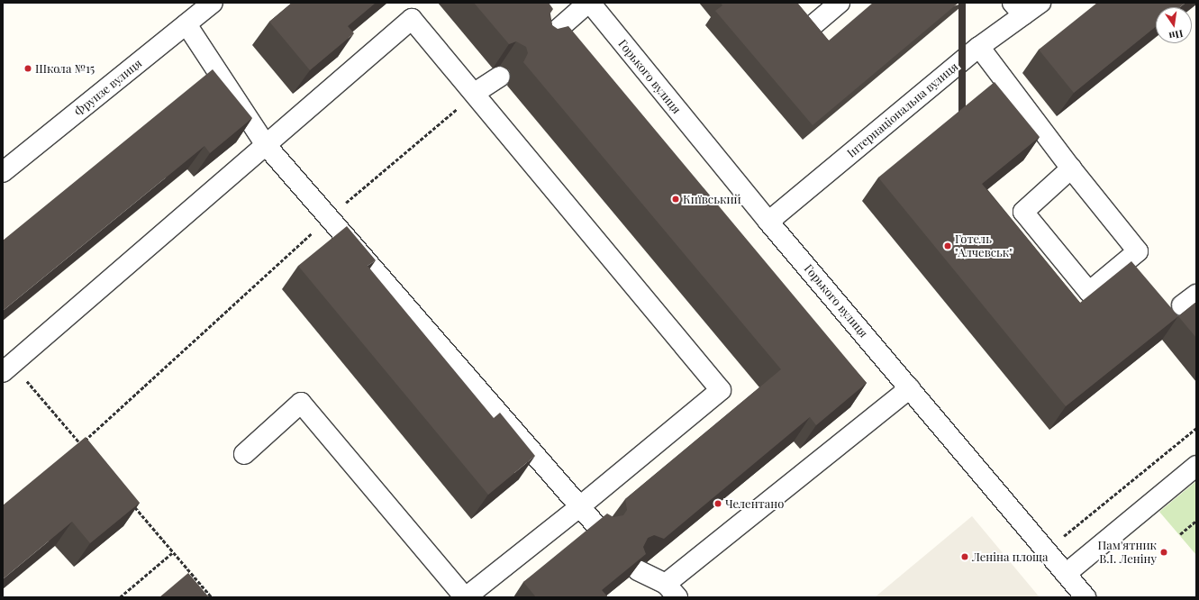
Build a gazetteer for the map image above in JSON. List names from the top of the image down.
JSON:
{
  "streets": {
    "street": ["Горького вулиця", "Фрунзе вулиця", "Інтернаціональна вулиця"]
  },
  "crossings": [
    ["Горького вулиця", "Інтернаціональна вулиця"]
  ],
  "places": [
    "Школа №15",
    "Київський",
    "Готель \"Алчевськ\"",
    "Челентано",
    "Пам'ятник В.I. Ленiну",
    "Леніна площа"
  ],
  "north": "bottom"
}
